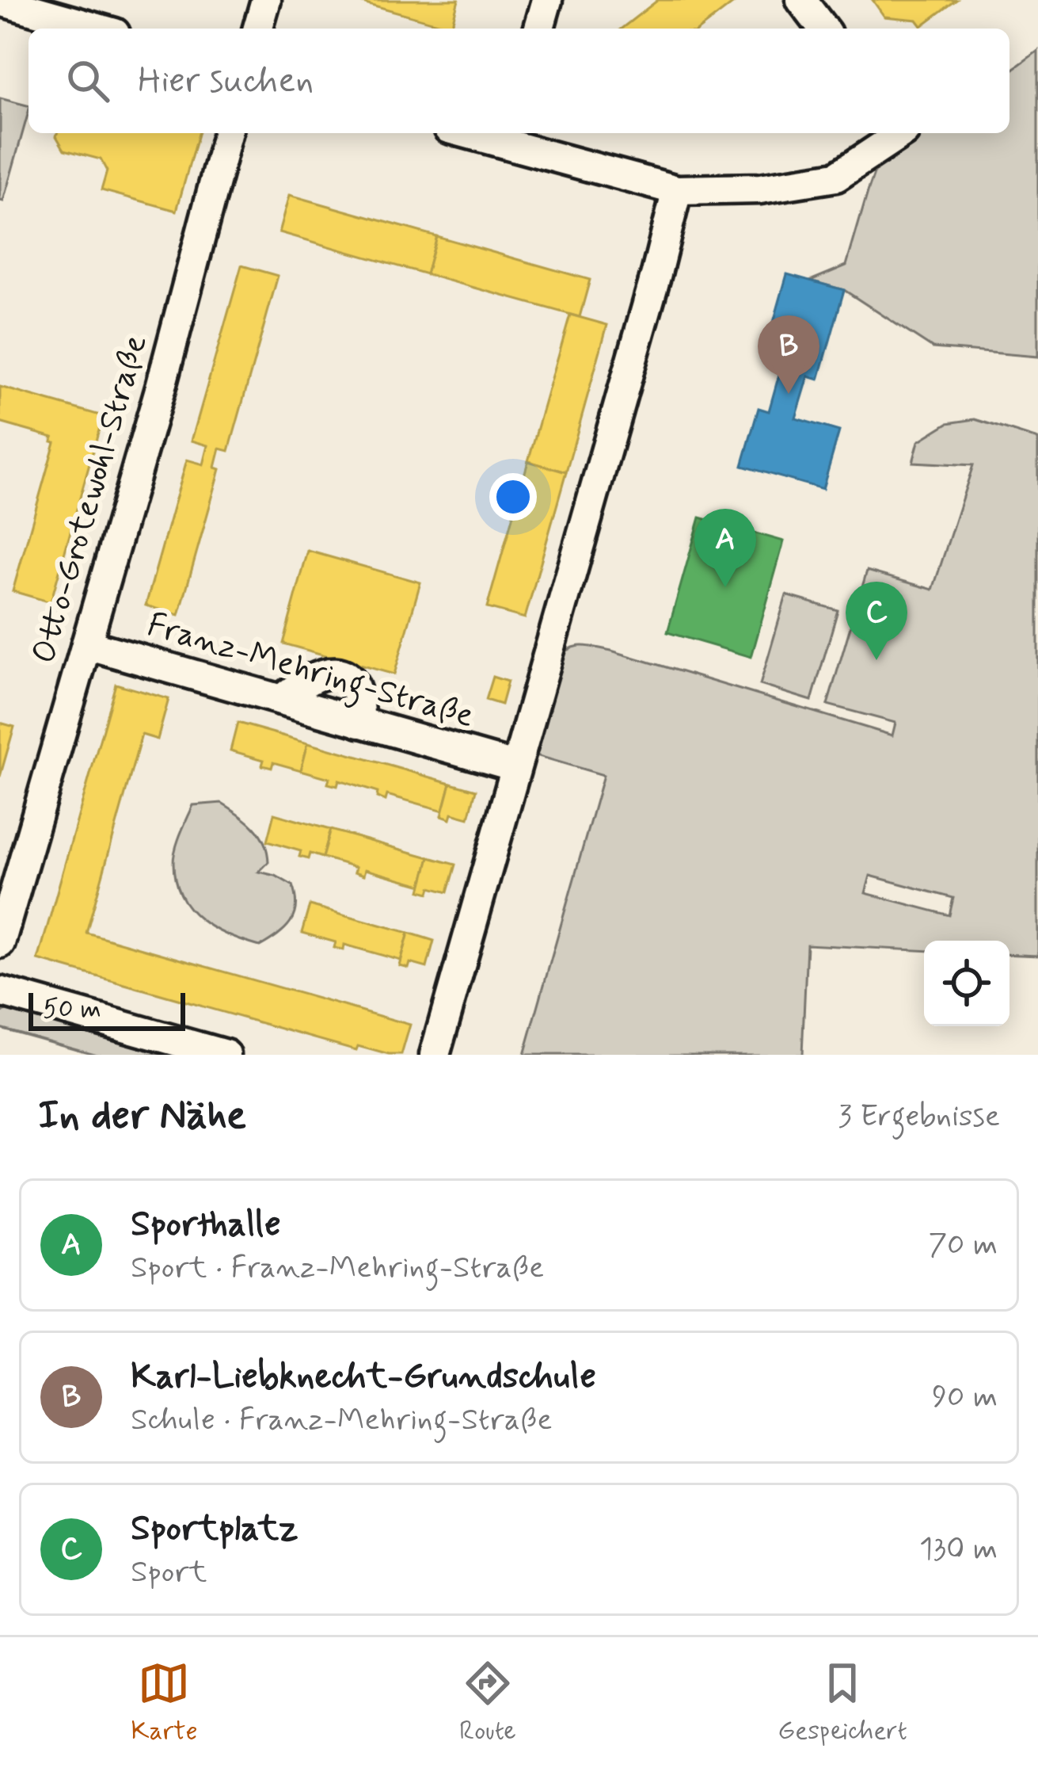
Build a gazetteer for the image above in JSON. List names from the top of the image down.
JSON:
{
  "streets": {
    "street": ["Otto-Grotewohl-Straße", "Franz-Mehring-Straße"]
  },
  "crossings": [
    ["Otto-Grotewohl-Straße", "Franz-Mehring-Straße"]
  ],
  "scale_bar": "50 m",
  "page": {
    "search": "Hier suchen",
    "pins": ["B", "A", "C"],
    "scale": "50 m",
    "heading": ["In der Nähe", "3 Ergebnisse"],
    "list": [
      {
        "mark": "A",
        "name": "Sporthalle",
        "note": "Sport · Franz-Mehring-Straße",
        "value": "70 m"
      },
      {
        "mark": "B",
        "name": "Karl-Liebknecht-Grundschule",
        "note": "Schule · Franz-Mehring-Straße",
        "value": "90 m"
      },
      {
        "mark": "C",
        "name": "Sportplatz",
        "note": "Sport",
        "value": "130 m"
      }
    ],
    "nav": ["Karte", "Route", "Gespeichert"]
  }
}
